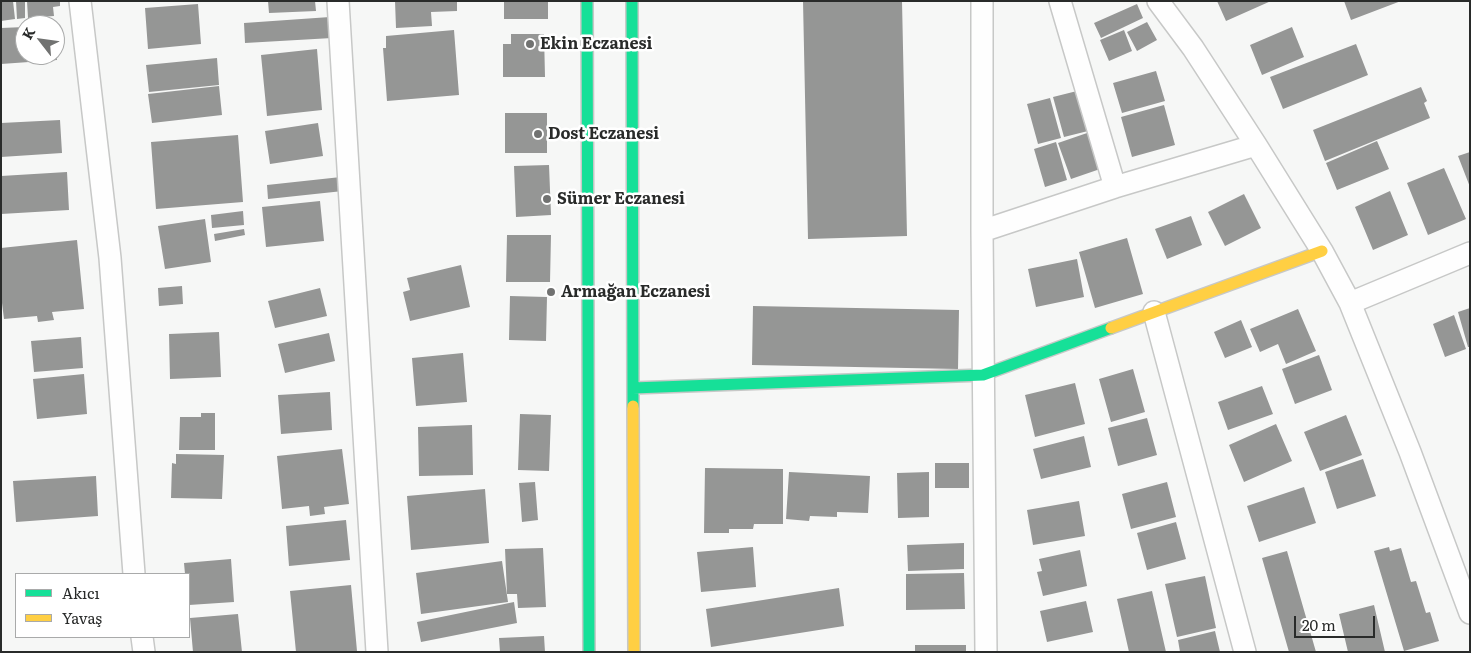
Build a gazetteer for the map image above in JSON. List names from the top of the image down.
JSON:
{
  "places": [
    "Ekin Eczanesi",
    "Dost Eczanesi",
    "Sümer Eczanesi",
    "Armağan Eczanesi"
  ],
  "legend": ["Akıcı", "Yavaş"],
  "scale_bar": "20 m",
  "north": "top left"
}
